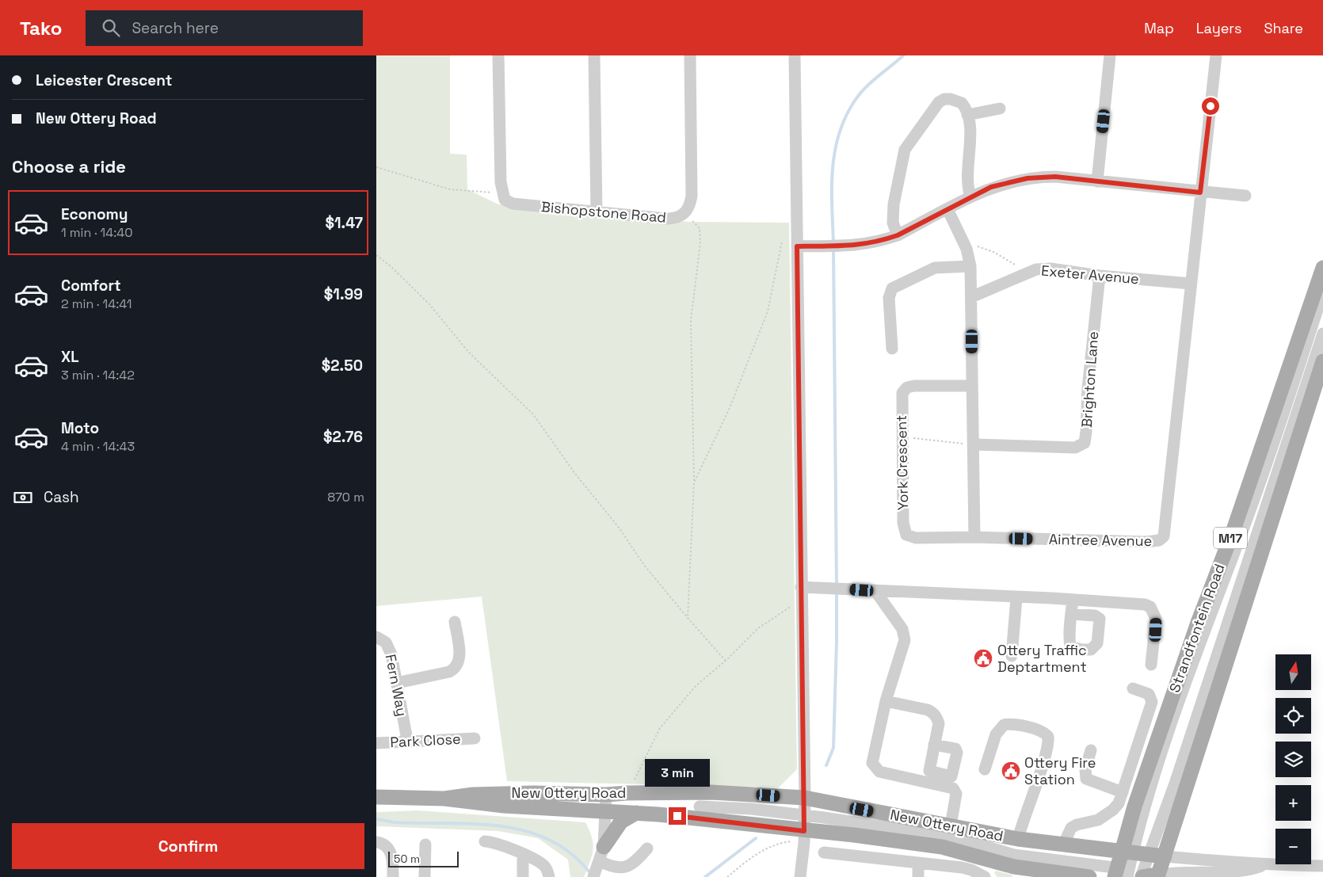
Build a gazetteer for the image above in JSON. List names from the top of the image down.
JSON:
{
  "streets": {
    "main road": ["M17", "Strandfontein Road", "New Ottery Road"],
    "street": [
      "Bishopstone Road",
      "Exeter Avenue",
      "Brighton Lane",
      "York Crescent",
      "Aintree Avenue",
      "Fern Way",
      "Park Close"
    ]
  },
  "crossings": [
    ["Exeter Avenue", "Brighton Lane"],
    ["Exeter Avenue", "Aintree Avenue"],
    ["York Crescent", "Aintree Avenue"],
    ["M17", "New Ottery Road"],
    ["Strandfontein Road", "New Ottery Road"],
    ["Fern Way", "Park Close"]
  ],
  "places": {
    "public building": ["Ottery Traffic Deptartment", "Ottery Fire Station"]
  },
  "scale_bar": "50 m",
  "north": "top",
  "page": {
    "header": "Tako",
    "search": "Search here",
    "nav": ["Map", "Layers", "Share"],
    "banner": ["Leicester Crescent", "New Ottery Road"],
    "heading": "Choose a ride",
    "list": [
      {
        "name": "Economy",
        "note": "1 min · 14:40",
        "value": "$1.47"
      },
      {
        "name": "Comfort",
        "note": "2 min · 14:41",
        "value": "$1.99"
      },
      {
        "name": "XL",
        "note": "3 min · 14:42",
        "value": "$2.50"
      },
      {
        "name": "Moto",
        "note": "4 min · 14:43",
        "value": "$2.76"
      }
    ],
    "pay": ["Cash", "870 m"],
    "map_buttons": ["+", "−"],
    "bubble": "3 min",
    "buttons": "Confirm",
    "scale": "50 m"
  }
}
